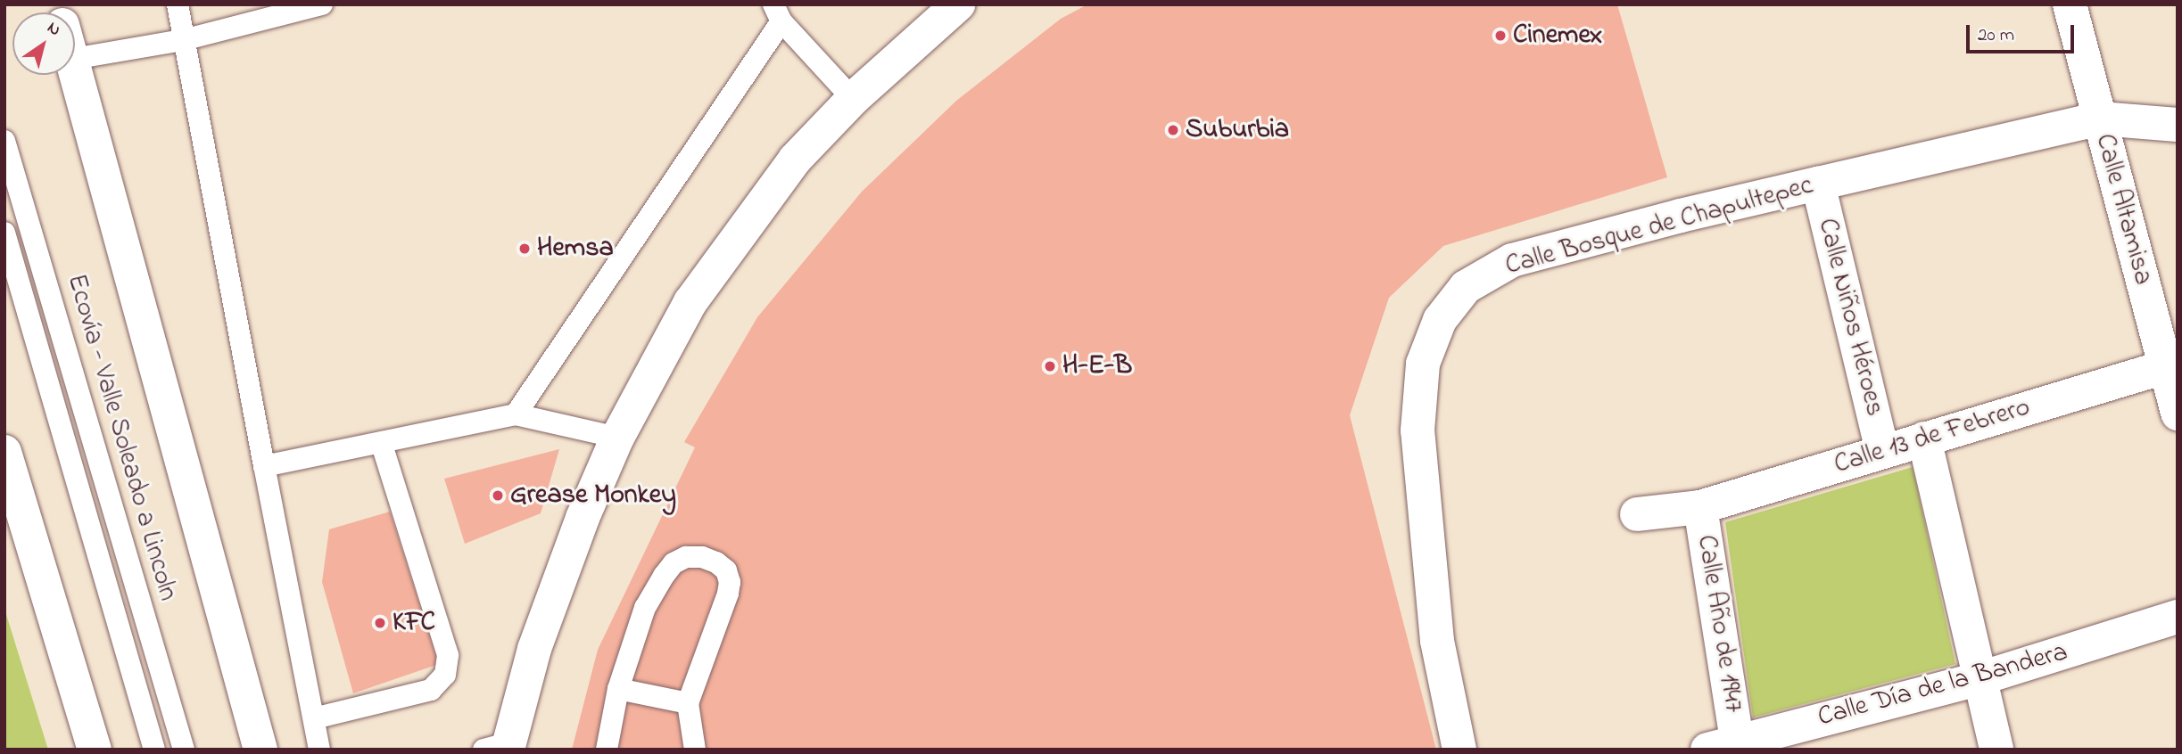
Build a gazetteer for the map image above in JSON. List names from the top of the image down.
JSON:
{
  "streets": {
    "street": [
      "Calle Altamisa",
      "Calle Bosque de Chapultepec",
      "Calle Niños Héroes",
      "Calle 13 de Febrero",
      "Calle Año de 1947",
      "Calle Día de la Bandera"
    ],
    "lane": ["Ecovía - Valle Soleado a Lincoln"]
  },
  "crossings": [
    ["Calle Altamisa", "Calle Bosque de Chapultepec"],
    ["Calle Altamisa", "Calle 13 de Febrero"],
    ["Calle Bosque de Chapultepec", "Calle Niños Héroes"],
    ["Calle Niños Héroes", "Calle 13 de Febrero"],
    ["Calle 13 de Febrero", "Calle Año de 1947"],
    ["Calle Año de 1947", "Calle Día de la Bandera"]
  ],
  "places": [
    "Cinemex",
    "Suburbia",
    "Hemsa",
    "H-E-B",
    "Grease Monkey",
    "KFC"
  ],
  "scale_bar": "20 m",
  "north": "top right"
}
